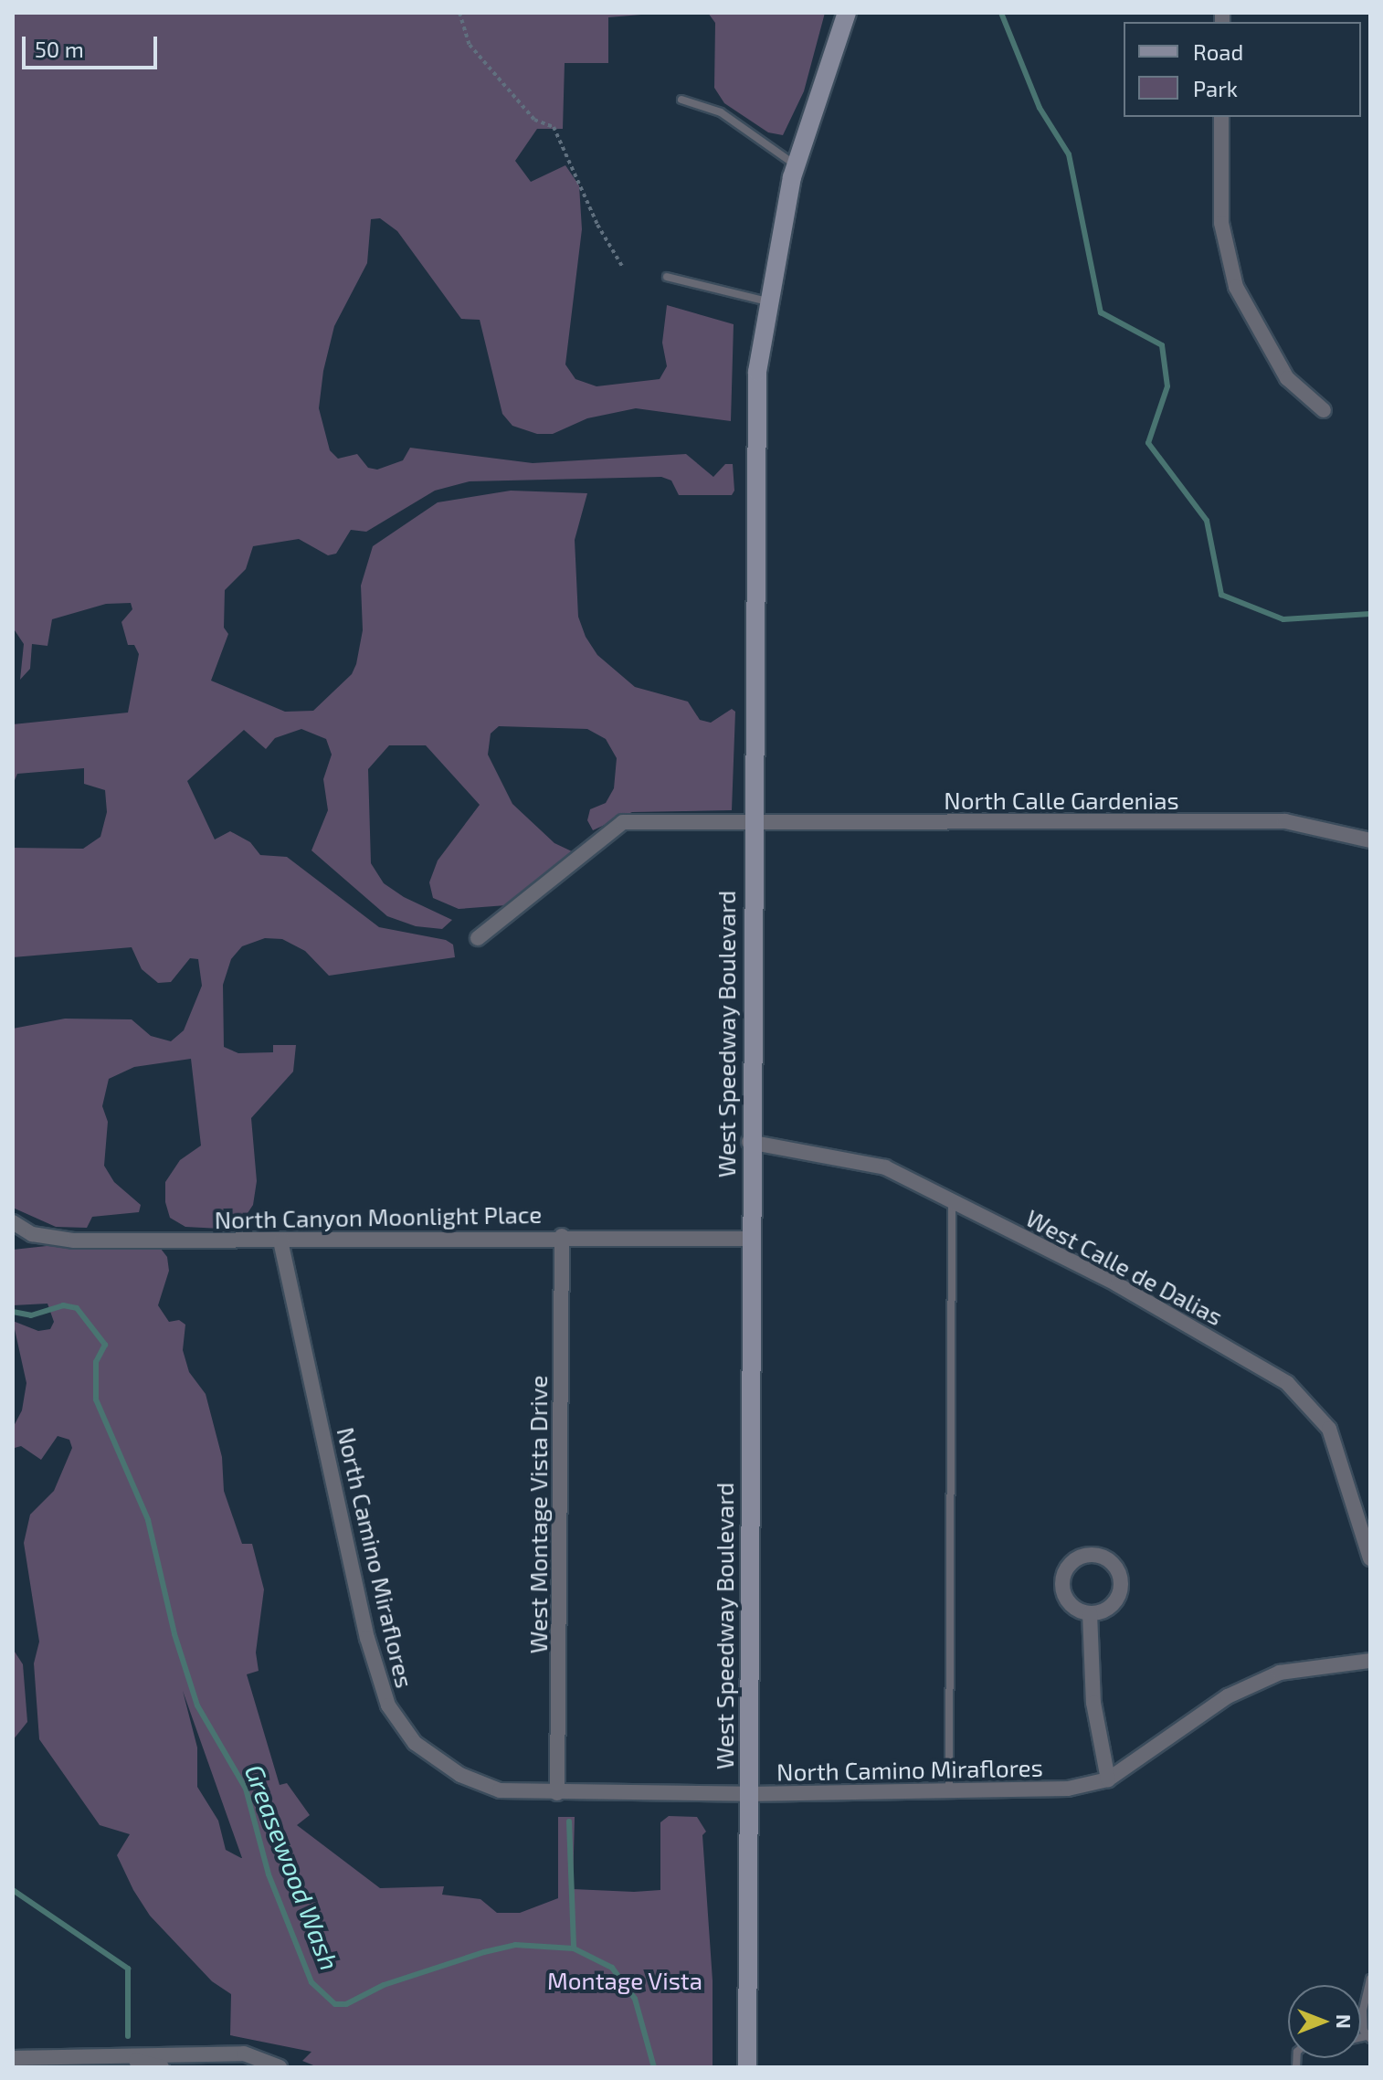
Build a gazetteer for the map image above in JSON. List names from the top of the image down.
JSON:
{
  "streets": {
    "main road": ["West Speedway Boulevard"],
    "street": [
      "North Calle Gardenias",
      "North Canyon Moonlight Place",
      "West Calle de Dalias",
      "West Montage Vista Drive",
      "North Camino Miraflores"
    ]
  },
  "crossings": [
    ["North Calle Gardenias", "West Speedway Boulevard"],
    ["West Speedway Boulevard", "North Canyon Moonlight Place"],
    ["West Speedway Boulevard", "West Calle de Dalias"],
    ["West Speedway Boulevard", "North Camino Miraflores"],
    ["North Canyon Moonlight Place", "West Montage Vista Drive"],
    ["North Canyon Moonlight Place", "North Camino Miraflores"],
    ["West Montage Vista Drive", "North Camino Miraflores"]
  ],
  "water": ["Greasewood Wash"],
  "parks": ["Montage Vista"],
  "legend": ["Road", "Park"],
  "scale_bar": "50 m",
  "north": "right"
}
